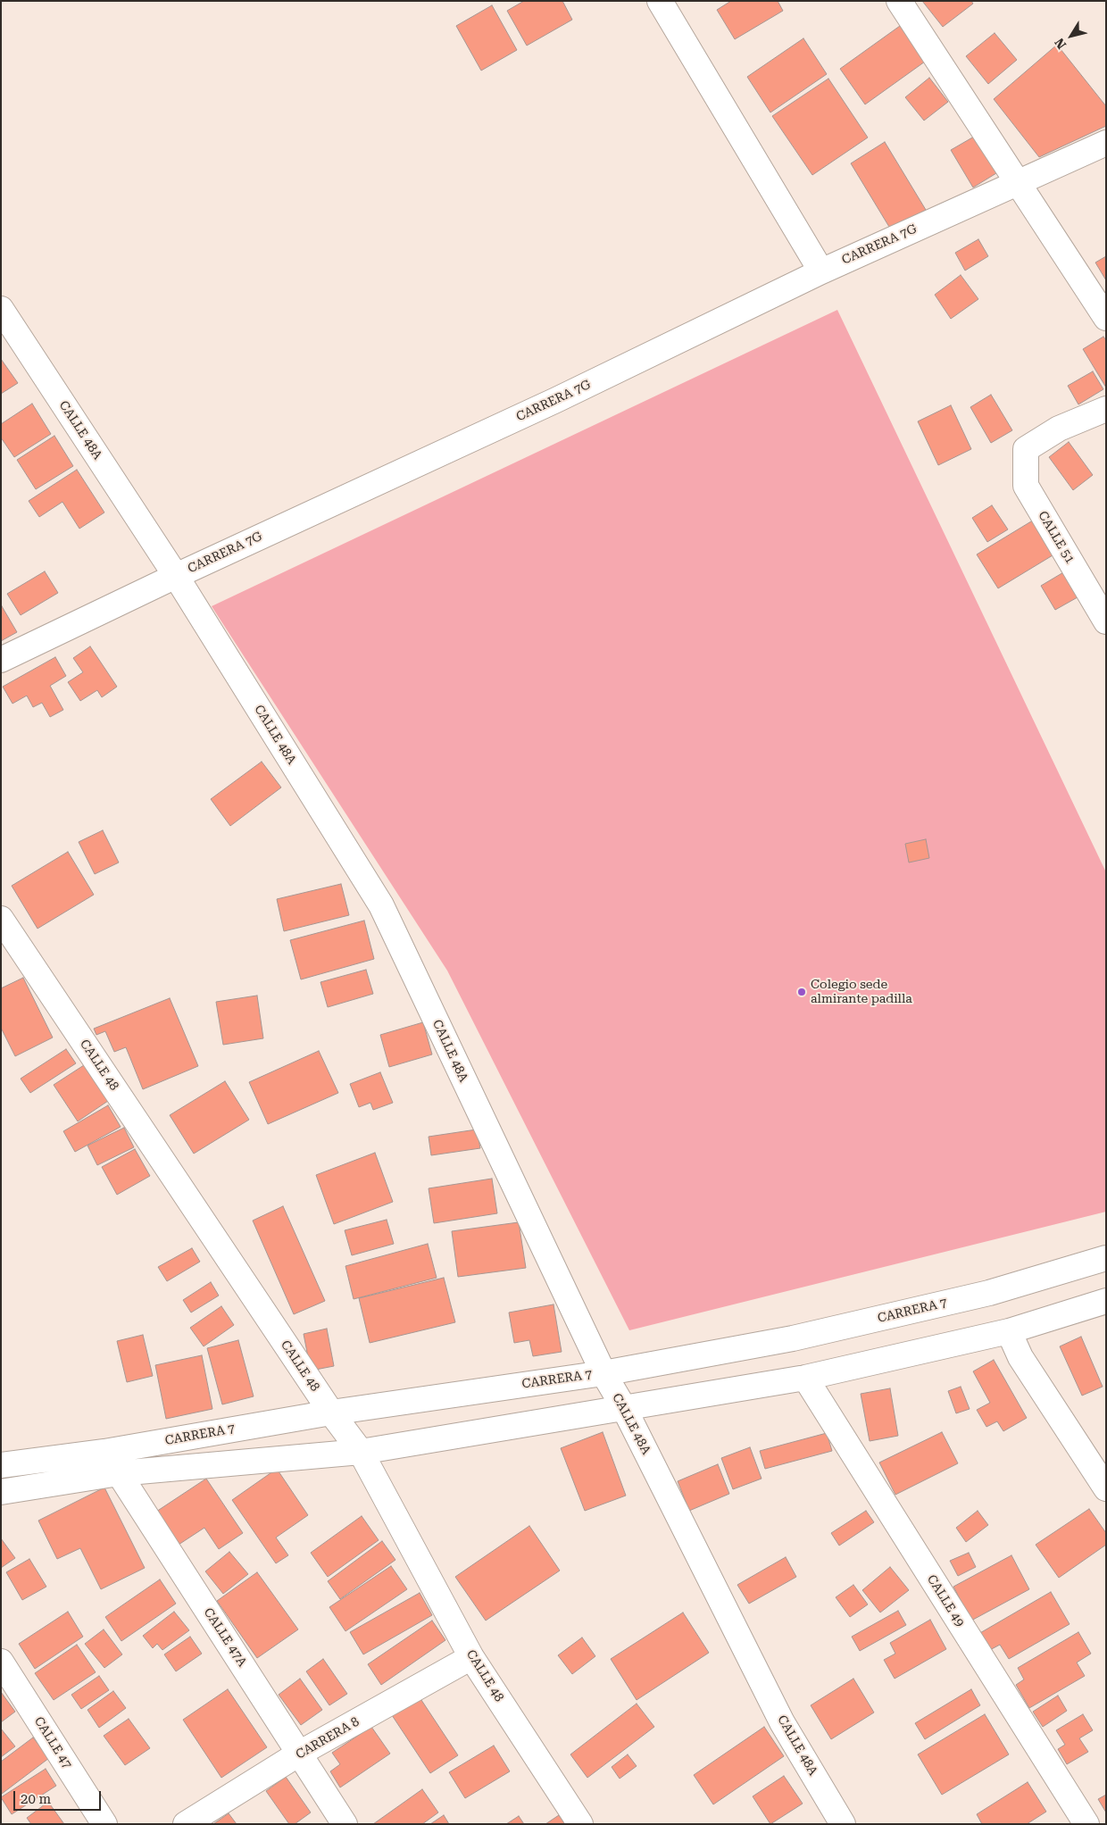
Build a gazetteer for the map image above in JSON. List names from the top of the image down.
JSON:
{
  "streets": {
    "street": [
      "CARRERA 7G",
      "CALLE 48A",
      "CALLE 51",
      "CALLE 48",
      "CARRERA 7",
      "CALLE 49",
      "CALLE 47A",
      "CARRERA 8",
      "CALLE 47"
    ]
  },
  "crossings": [
    ["CARRERA 7G", "CALLE 48A"],
    ["CALLE 48A", "CARRERA 7"],
    ["CALLE 48", "CARRERA 7"],
    ["CALLE 48", "CARRERA 8"],
    ["CARRERA 7", "CALLE 47A"],
    ["CALLE 47A", "CARRERA 8"]
  ],
  "places": ["Colegio sede almirante padilla"],
  "scale_bar": "20 m",
  "north": "bottom left"
}
